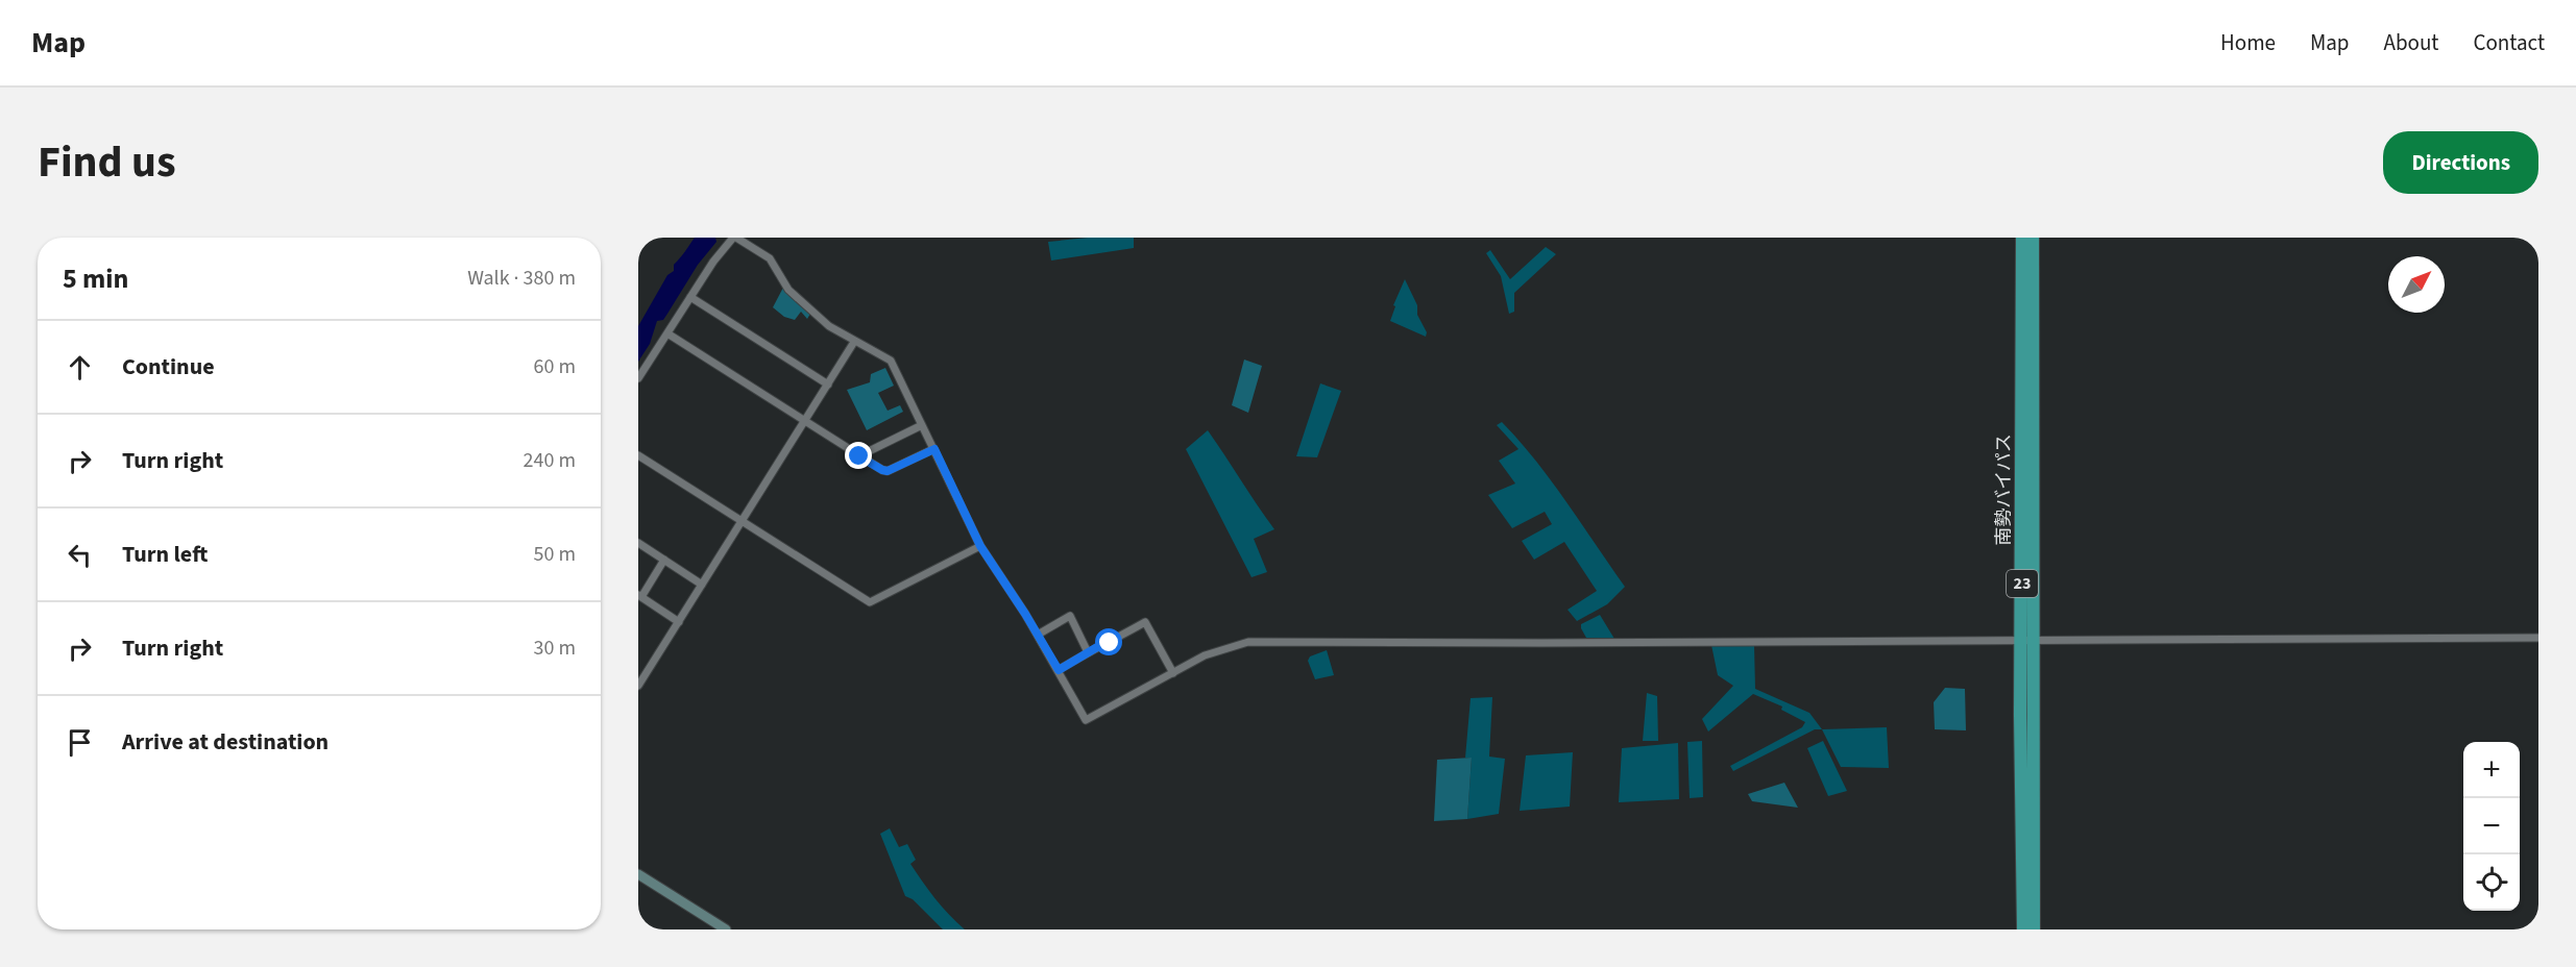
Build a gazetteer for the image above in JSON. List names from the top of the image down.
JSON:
{
  "streets": {
    "highway": ["南勢バイパス", "23"]
  },
  "north": "top right",
  "page": {
    "header": "Map",
    "nav": [
      "Home",
      "Map",
      "About",
      "Contact"
    ],
    "title": "Find us",
    "buttons": "Directions",
    "heading": ["5 min", "Walk · 380 m"],
    "list": [
      ["Continue", "60 m"],
      ["Turn right", "240 m"],
      ["Turn left", "50 m"],
      ["Turn right", "30 m"],
      "Arrive at destination"
    ],
    "map_buttons": ["+", "−"]
  }
}
